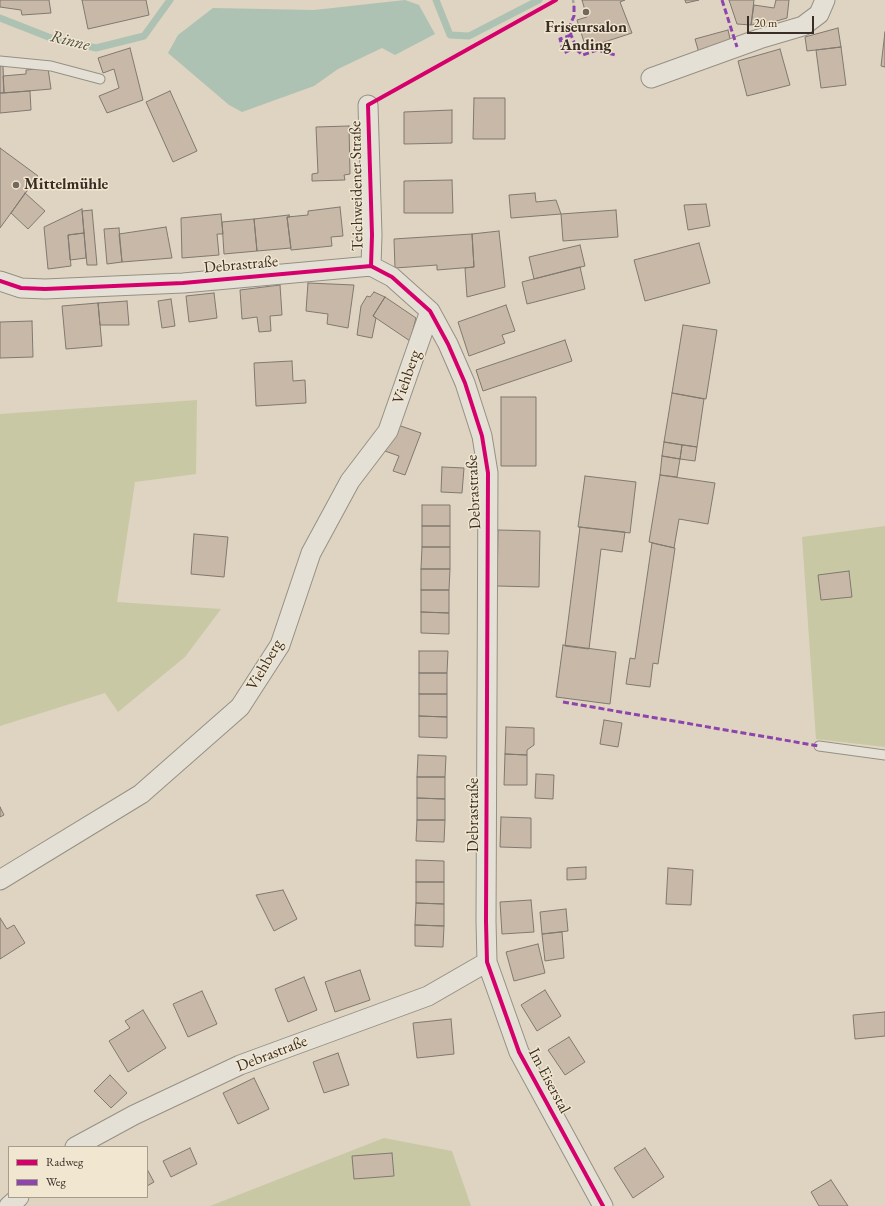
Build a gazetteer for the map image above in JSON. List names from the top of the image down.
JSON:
{
  "streets": {
    "street": [
      "Teichweidener Straße",
      "Debrastraße",
      "Viehberg",
      "Im Eiserstal"
    ]
  },
  "crossings": [
    ["Teichweidener Straße", "Debrastraße"],
    ["Debrastraße", "Viehberg"],
    ["Debrastraße", "Im Eiserstal"]
  ],
  "water": ["Rinne"],
  "places": ["Friseursalon Anding", "Mittelmühle"],
  "legend": ["Radweg", "Weg"],
  "scale_bar": "20 m"
}
